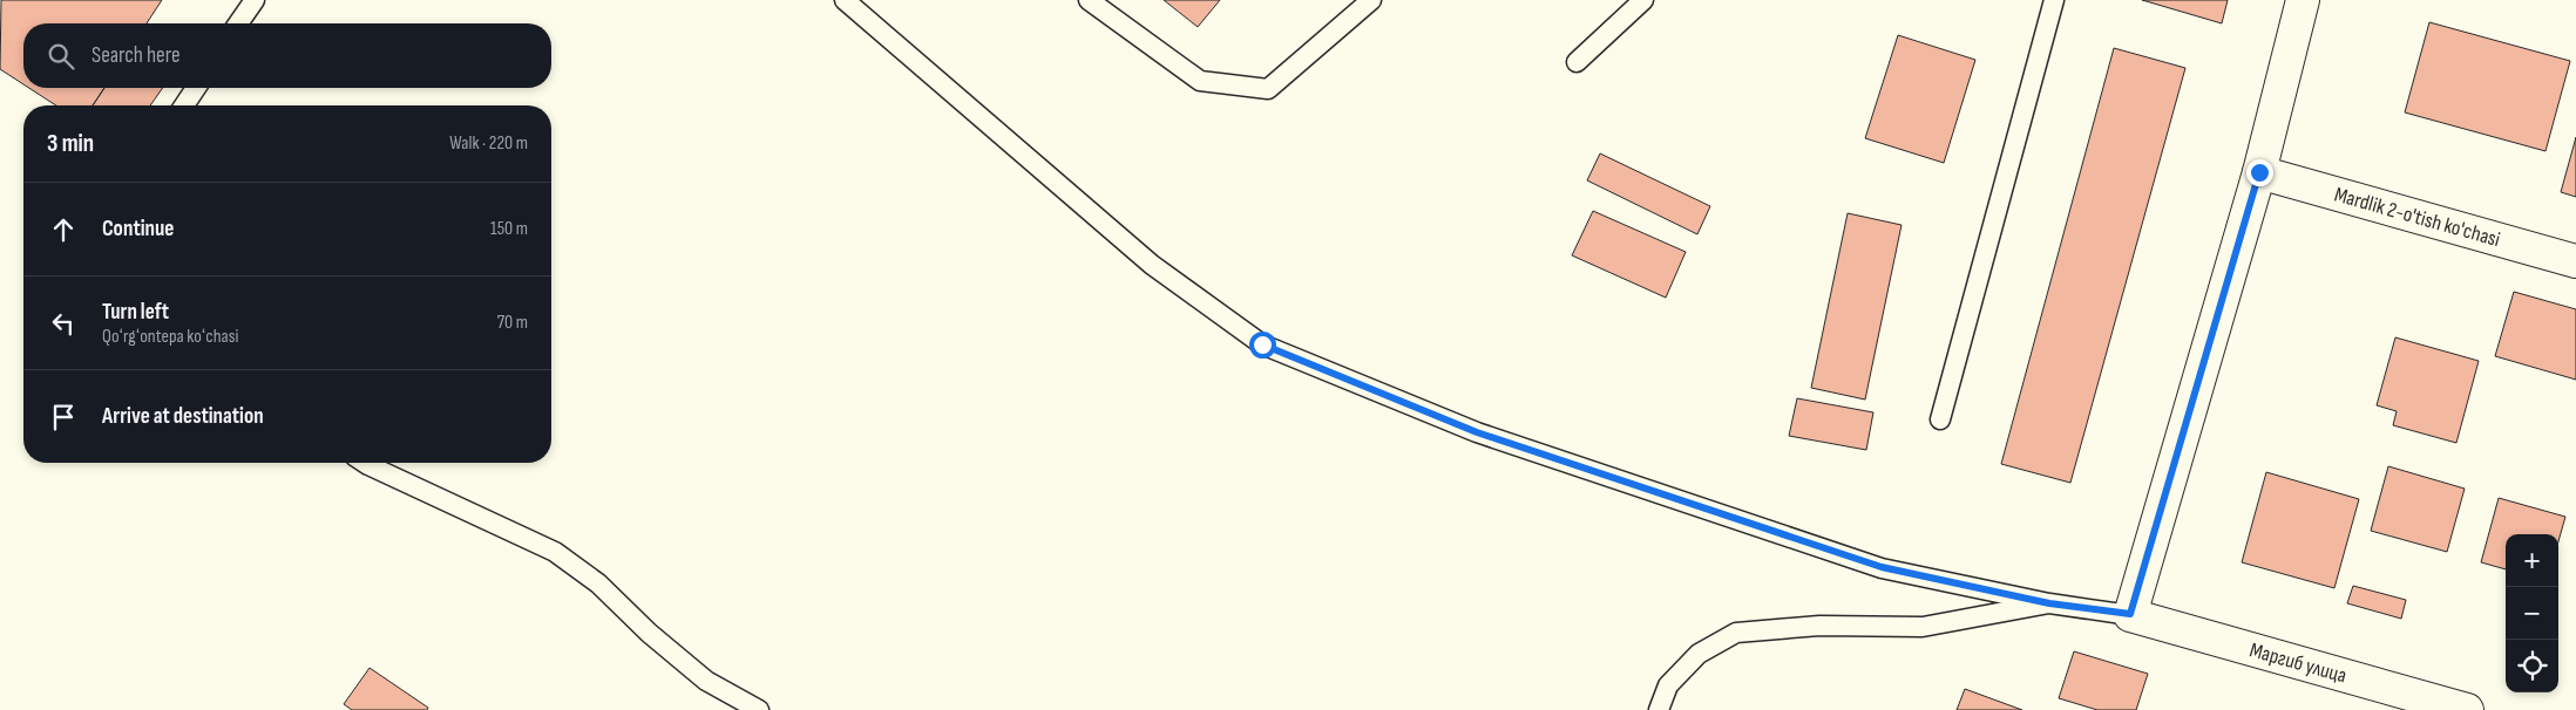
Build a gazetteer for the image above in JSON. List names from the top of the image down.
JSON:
{
  "streets": {
    "street": ["Mardlik 2-o'tish ko'chasi", "Маргиб улица"]
  },
  "page": {
    "search": "Search here",
    "heading": ["3 min", "Walk · 220 m"],
    "list": [
      ["Continue", "150 m"],
      ["Turn left", "Qoʻrgʻontepa koʻchasi", "70 m"],
      "Arrive at destination"
    ],
    "map_buttons": ["+", "−"]
  }
}
